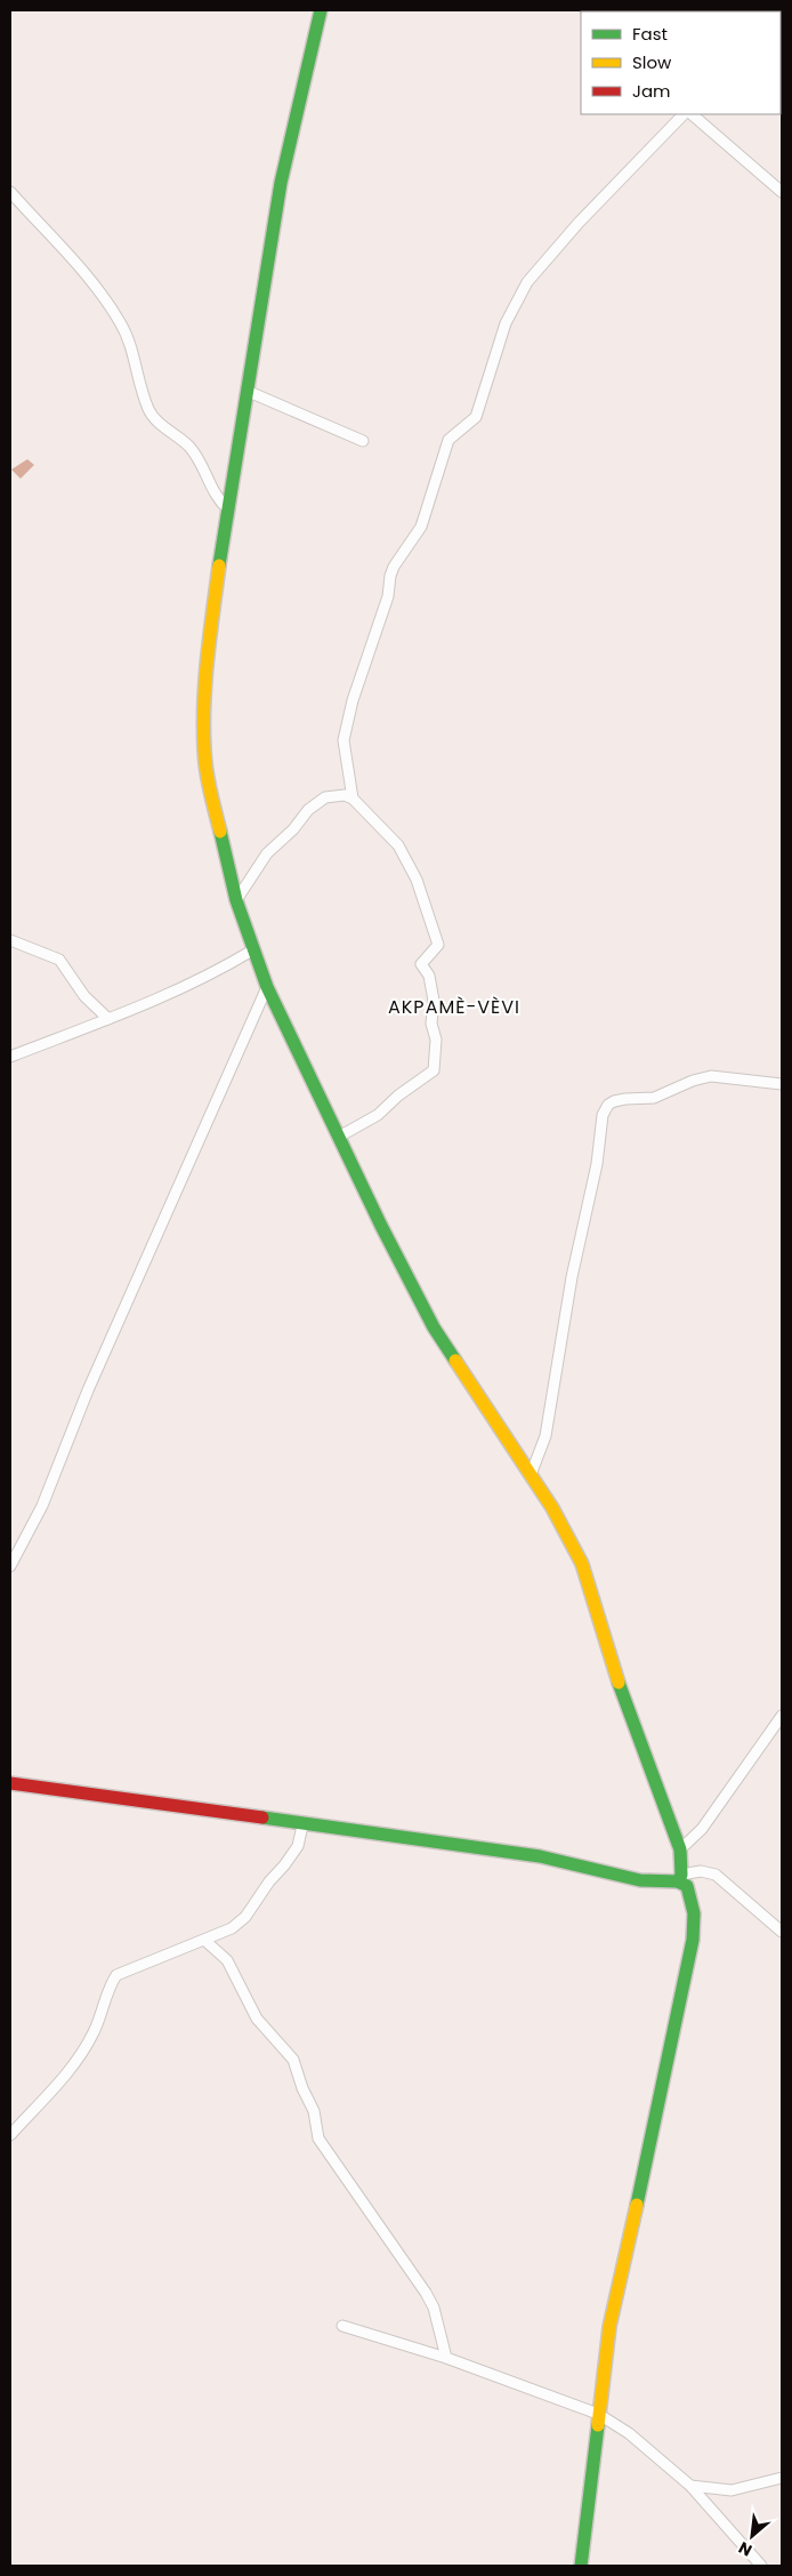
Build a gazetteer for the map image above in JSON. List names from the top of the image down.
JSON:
{
  "districts": ["AKPAMÈ-VÈVI"],
  "legend": ["Fast", "Slow", "Jam"],
  "north": "bottom left"
}
